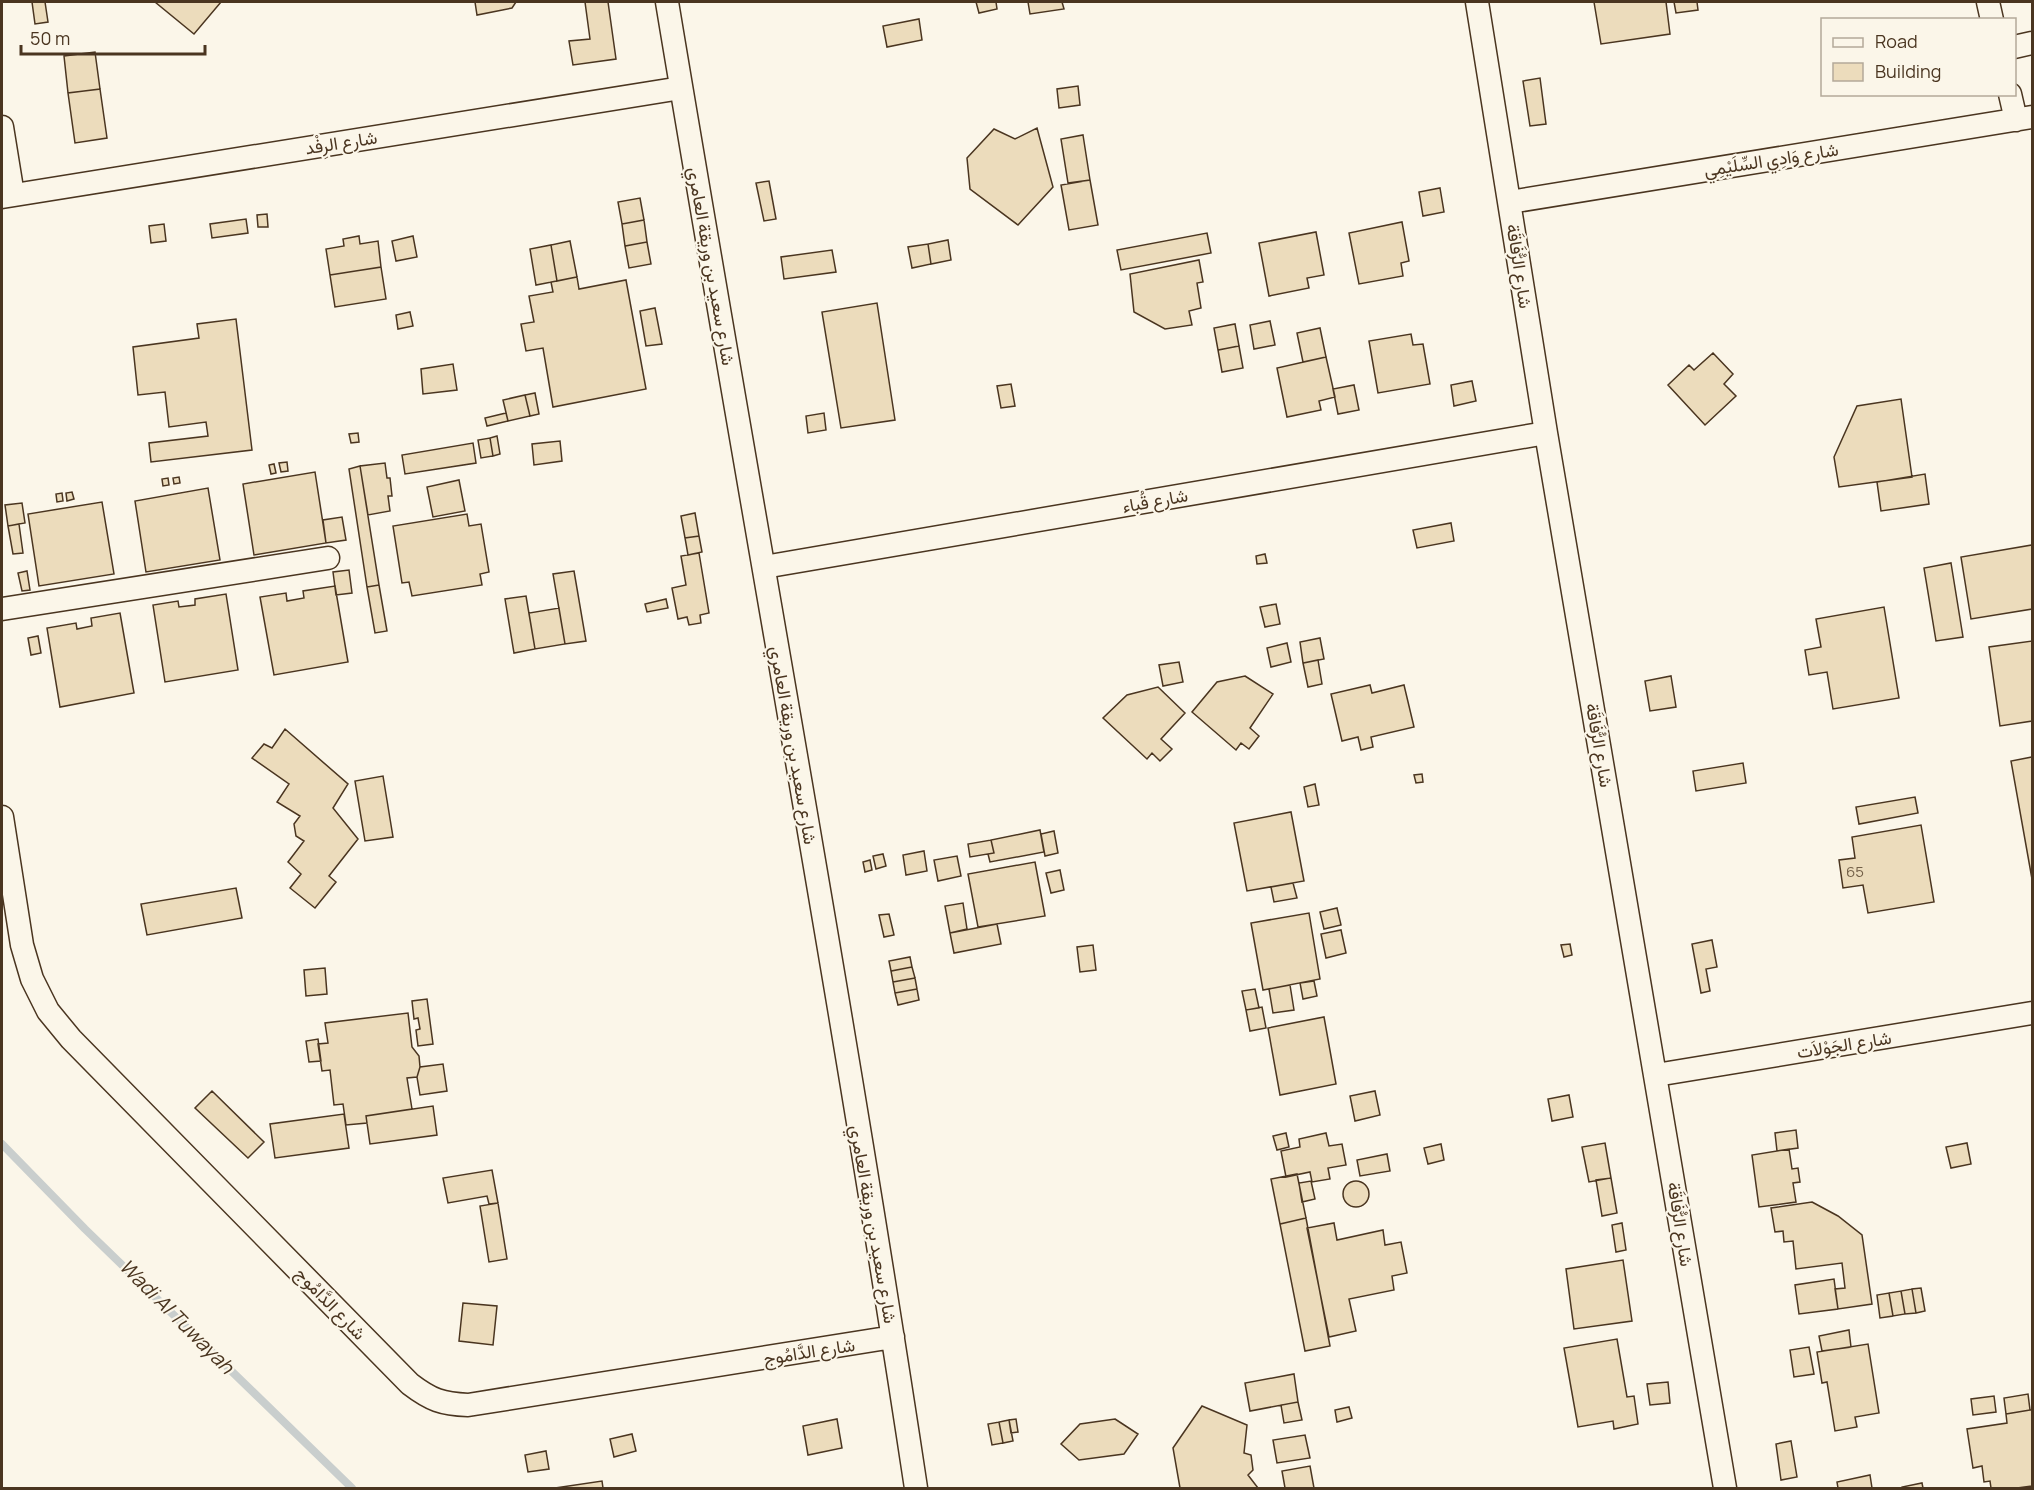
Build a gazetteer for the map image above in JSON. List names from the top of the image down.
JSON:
{
  "streets": {
    "street": [
      "شارع الرِفْد",
      "شارع وَادِي السِّلَيْمِي",
      "شارع سعيد بن وريقة العامري",
      "شارع الرُّفَاقَة",
      "شارع قُباء",
      "شارع الجَوْلاَت",
      "شارع الدَّامُوج"
    ]
  },
  "crossings": [
    ["شارع الرِفْد", "شارع سعيد بن وريقة العامري"],
    ["شارع وَادِي السِّلَيْمِي", "شارع الرُّفَاقَة"],
    ["شارع سعيد بن وريقة العامري", "شارع قُباء"],
    ["شارع سعيد بن وريقة العامري", "شارع الدَّامُوج"],
    ["شارع الرُّفَاقَة", "شارع قُباء"],
    ["شارع الرُّفَاقَة", "شارع الجَوْلاَت"]
  ],
  "water": ["Wadi Al Tuwayah"],
  "house_numbers": ["65"],
  "legend": ["Road", "Building"],
  "scale_bar": "50 m"
}
